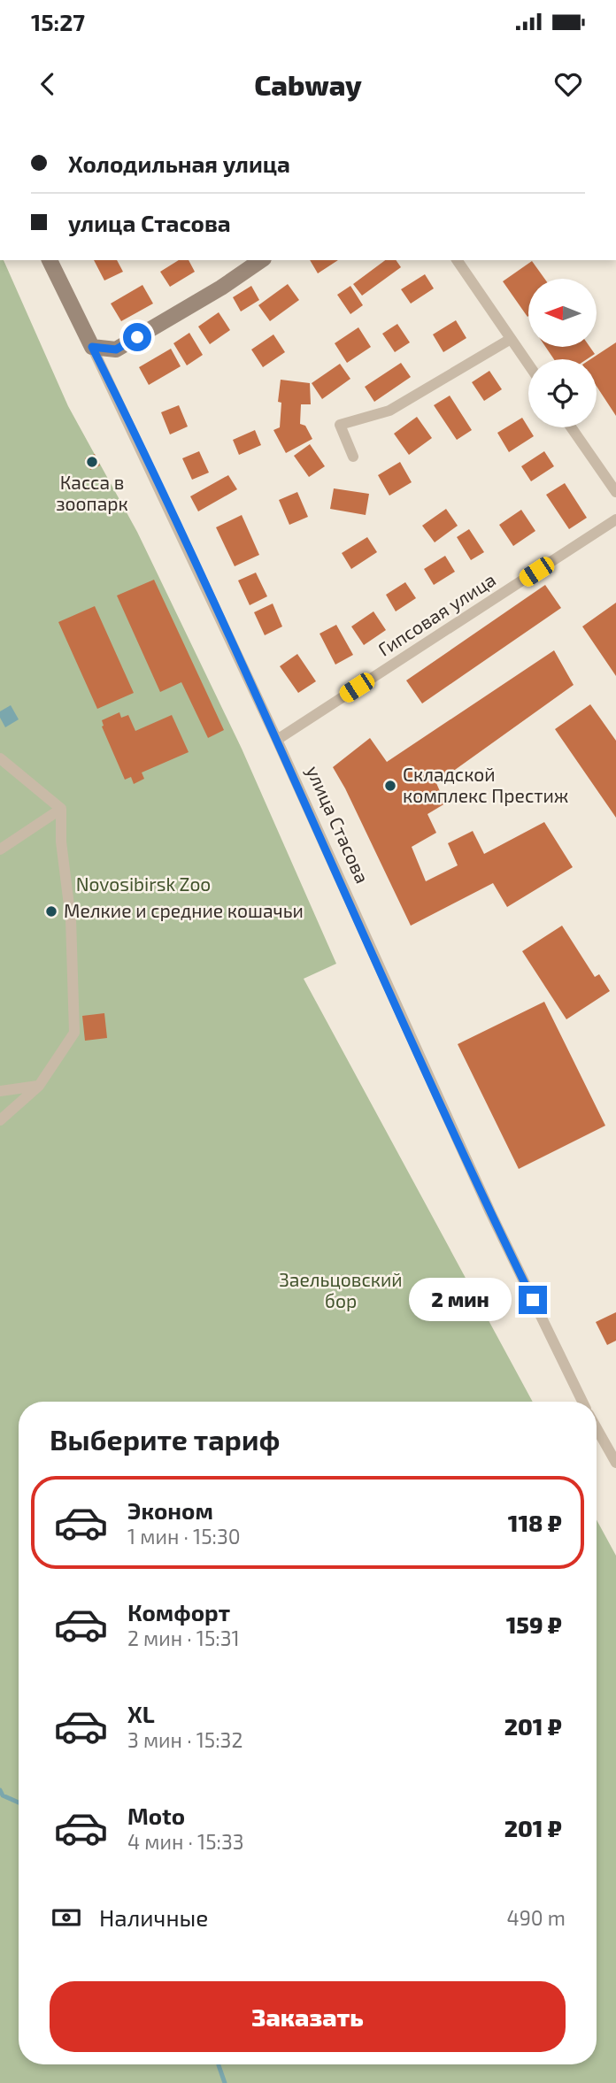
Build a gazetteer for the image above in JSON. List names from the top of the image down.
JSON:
{
  "streets": {
    "street": ["Гипсовая улица", "улица Стасова"]
  },
  "crossings": [
    ["Гипсовая улица", "улица Стасова"]
  ],
  "parks": ["Novosibirsk Zoo", "Заельцовский бор"],
  "places": ["Касса в зоопарк", "Складской комплекс Престиж", "Мелкие и средние кошачьи"],
  "north": "left",
  "page": {
    "status": "15:27",
    "header": "Cabway",
    "banner": ["Холодильная улица", "улица Стасова"],
    "bubble": "2 мин",
    "heading": "Выберите тариф",
    "list": [
      {
        "name": "Эконом",
        "note": "1 мин · 15:30",
        "value": "118 ₽"
      },
      {
        "name": "Комфорт",
        "note": "2 мин · 15:31",
        "value": "159 ₽"
      },
      {
        "name": "XL",
        "note": "3 мин · 15:32",
        "value": "201 ₽"
      },
      {
        "name": "Moto",
        "note": "4 мин · 15:33",
        "value": "201 ₽"
      }
    ],
    "pay": ["Наличные", "490 m"],
    "buttons": "Заказать"
  }
}
